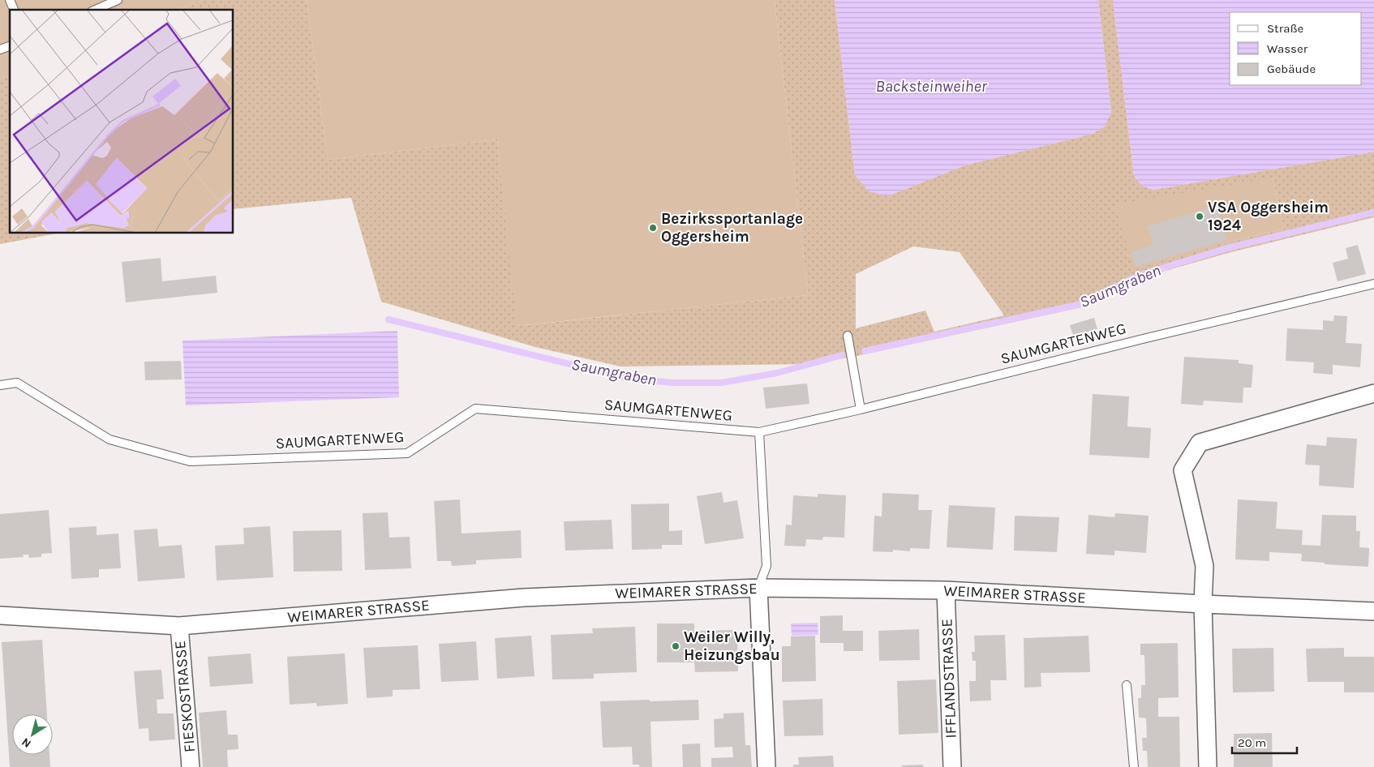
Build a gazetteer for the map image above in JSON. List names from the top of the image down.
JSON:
{
  "streets": {
    "street": ["WEIMARER STRASSE", "IFFLANDSTRASSE", "FIESKOSTRASSE"],
    "lane": ["SAUMGARTENWEG"]
  },
  "crossings": [
    ["WEIMARER STRASSE", "IFFLANDSTRASSE"],
    ["WEIMARER STRASSE", "FIESKOSTRASSE"]
  ],
  "water": ["Backsteinweiher", "Saumgraben"],
  "places": ["VSA Oggersheim 1924", "Bezirkssportanlage Oggersheim", "Weiler Willy, Heizungsbau"],
  "legend": ["Straße", "Wasser", "Gebäude"],
  "scale_bar": "20 m",
  "north": "bottom left"
}
